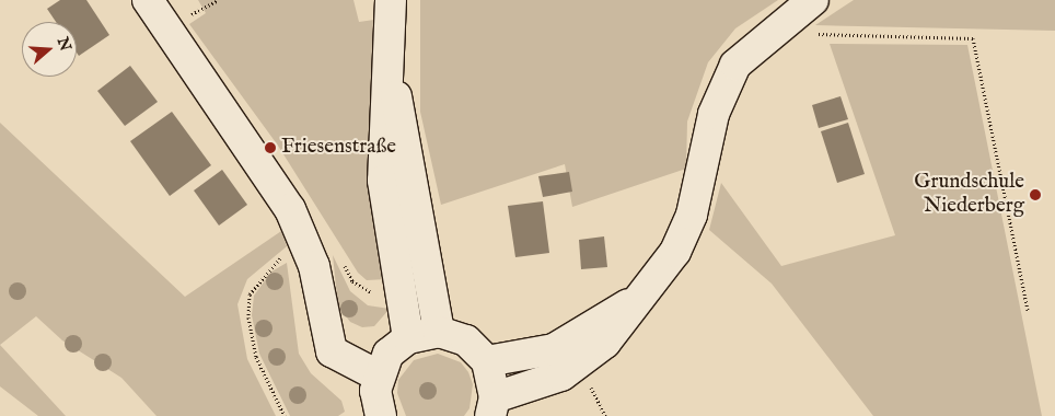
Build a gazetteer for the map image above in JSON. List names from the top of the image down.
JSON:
{
  "places": ["Friesenstraße", "Grundschule Niederberg"],
  "north": "right"
}
